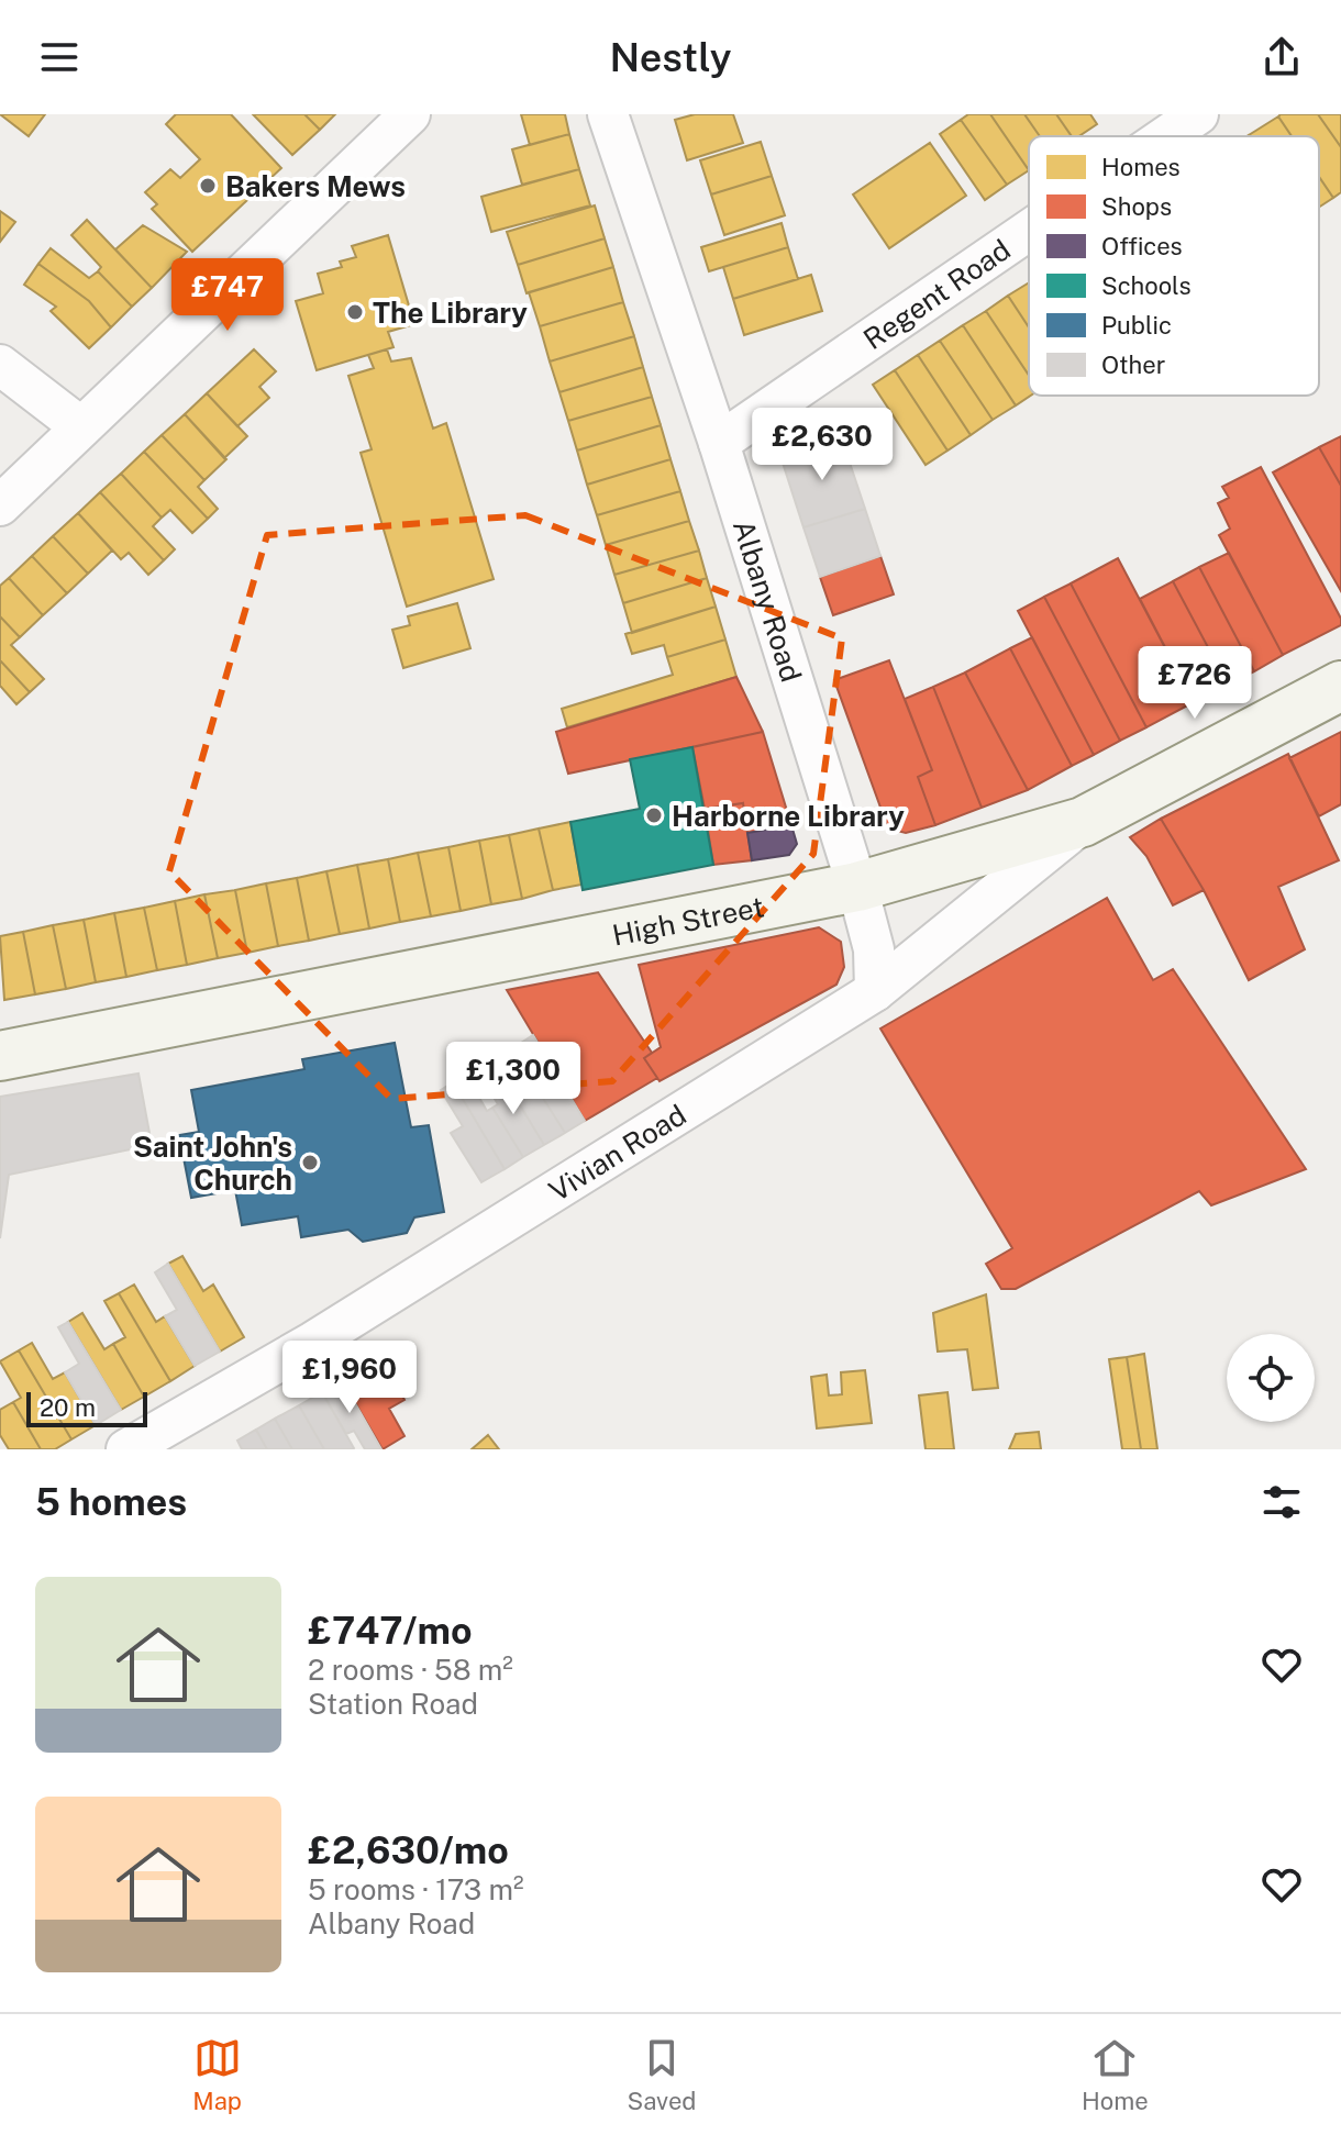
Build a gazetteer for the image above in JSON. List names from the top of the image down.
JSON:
{
  "streets": {
    "main road": ["High Street"],
    "street": ["Regent Road", "Albany Road", "Vivian Road"]
  },
  "crossings": [
    ["Regent Road", "Albany Road"],
    ["Albany Road", "High Street"],
    ["Albany Road", "Vivian Road"],
    ["High Street", "Vivian Road"]
  ],
  "places": [
    "Bakers Mews",
    "The Library",
    "Harborne Library",
    "Saint John's Church"
  ],
  "legend": [
    "Homes",
    "Shops",
    "Offices",
    "Schools",
    "Public",
    "Other"
  ],
  "scale_bar": "20 m",
  "page": {
    "header": "Nestly",
    "price": [
      "£747",
      "£2,630",
      "£726",
      "£1,300",
      "£1,960"
    ],
    "scale": "20 m",
    "heading": "5 homes",
    "list": [
      {
        "name": "£747/mo",
        "note": "2 rooms · 58 m² · Station Road"
      },
      {
        "name": "£2,630/mo",
        "note": "5 rooms · 173 m² · Albany Road"
      }
    ],
    "tabs": ["Map", "Saved", "Home"]
  }
}
